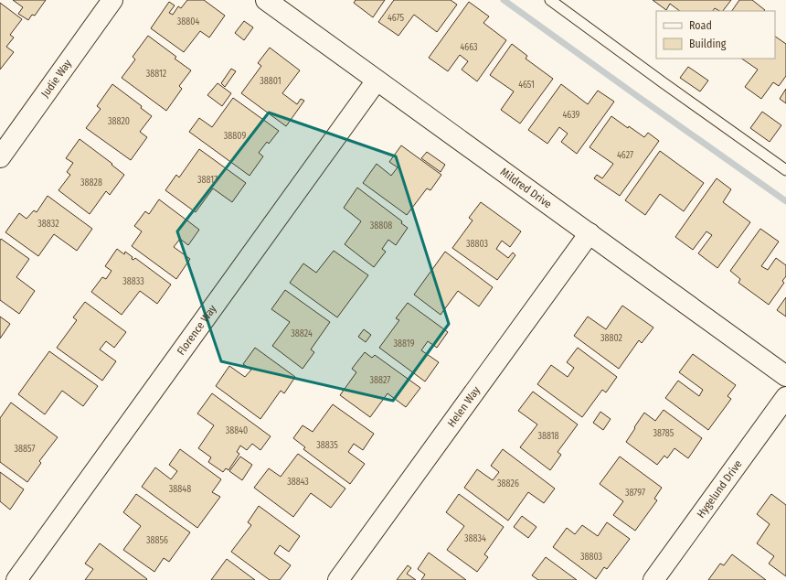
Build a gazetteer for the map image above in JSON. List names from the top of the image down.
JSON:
{
  "streets": {
    "street": [
      "Judie Way",
      "Mildred Drive",
      "Florence Way",
      "Helen Way",
      "Hygelund Drive"
    ]
  },
  "crossings": [
    ["Mildred Drive", "Florence Way"],
    ["Mildred Drive", "Helen Way"]
  ],
  "house_numbers": [
    "4675",
    "38804",
    "4663",
    "38812",
    "38801",
    "4651",
    "4639",
    "38820",
    "38809",
    "4627",
    "38817",
    "38828",
    "38832",
    "38808",
    "38803",
    "38833",
    "38824",
    "38802",
    "38819",
    "38827",
    "38840",
    "38785",
    "38818",
    "38835",
    "38857",
    "38843",
    "38826",
    "38848",
    "38797",
    "38834",
    "38856",
    "38803"
  ],
  "legend": ["Road", "Building"]
}
